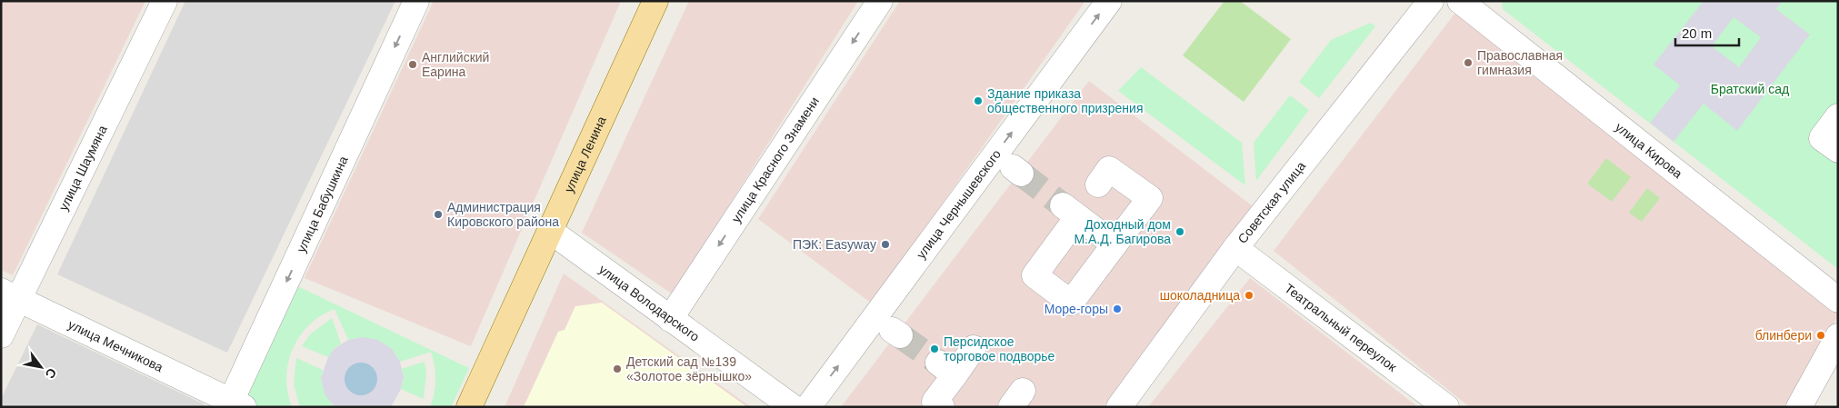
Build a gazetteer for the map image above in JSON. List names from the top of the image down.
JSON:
{
  "streets": {
    "main road": ["улица Ленина"],
    "street": [
      "улица Кирова",
      "улица Красного Знамени",
      "улица Шаумяна",
      "Советская улица",
      "улица Бабушкина",
      "улица Чернышевского",
      "улица Володарского",
      "Театральный переулок",
      "улица Мечникова"
    ]
  },
  "crossings": [
    ["улица Ленина", "улица Володарского"],
    ["улица Красного Знамени", "улица Володарского"],
    ["улица Шаумяна", "улица Мечникова"],
    ["Советская улица", "Театральный переулок"],
    ["улица Бабушкина", "улица Мечникова"]
  ],
  "one_way": ["улица Красного Знамени", "улица Бабушкина", "улица Чернышевского"],
  "parks": ["Братский сад"],
  "places": [
    "Православная гимназия",
    "Английский Еарина",
    "Здание приказа общественного призрения",
    "Администрация Кировского района",
    "Доходный дом М.А.Д. Багирова",
    "ПЭК: Easyway",
    "шоколадница",
    "Море-горы",
    "блинбери",
    "Персидское торговое подворье",
    "Детский сад №139 «Золотое зёрнышко»"
  ],
  "scale_bar": "20 m",
  "north": "bottom right"
}
